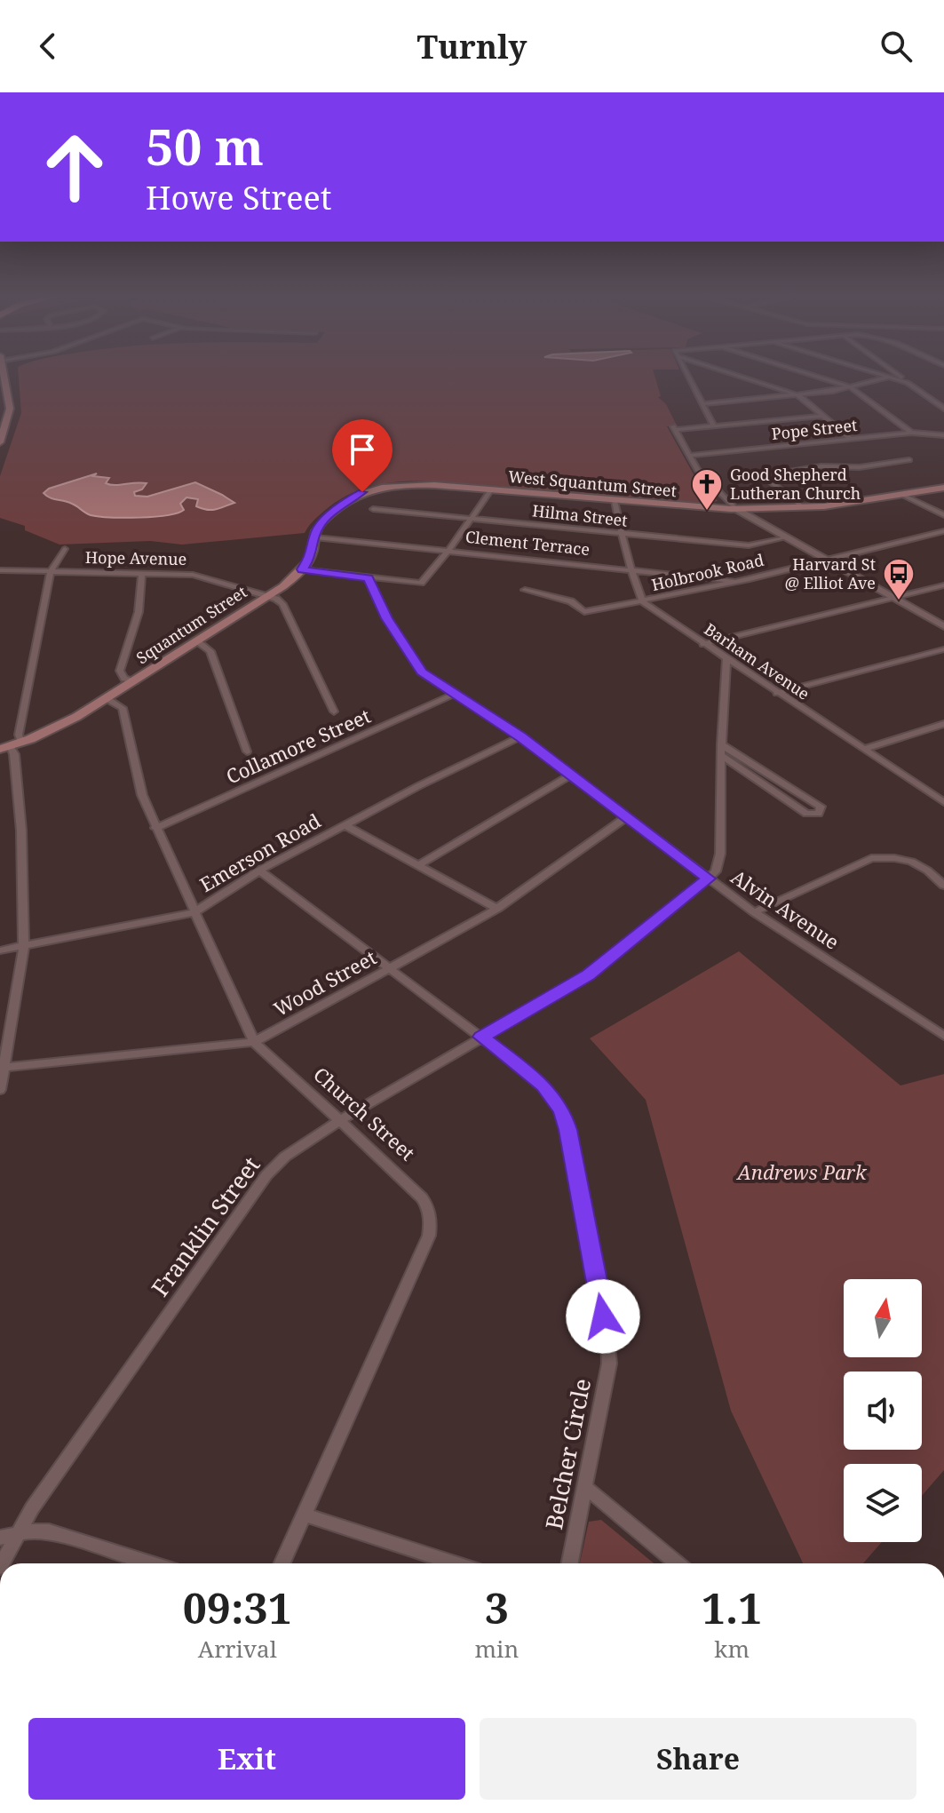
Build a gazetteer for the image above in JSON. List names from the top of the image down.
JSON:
{
  "streets": {
    "main road": ["West Squantum Street", "Squantum Street"],
    "street": [
      "Pope Street",
      "Hilma Street",
      "Clement Terrace",
      "Hope Avenue",
      "Holbrook Road",
      "Barham Avenue",
      "Collamore Street",
      "Emerson Road",
      "Alvin Avenue",
      "Wood Street",
      "Church Street",
      "Franklin Street",
      "Belcher Circle"
    ]
  },
  "crossings": [
    ["West Squantum Street", "Squantum Street"],
    ["Clement Terrace", "Holbrook Road"],
    ["Clement Terrace", "Squantum Street"],
    ["Hope Avenue", "Squantum Street"],
    ["Holbrook Road", "Barham Avenue"],
    ["Squantum Street", "Church Street"],
    ["Collamore Street", "Alvin Avenue"],
    ["Collamore Street", "Church Street"],
    ["Emerson Road", "Alvin Avenue"],
    ["Emerson Road", "Church Street"],
    ["Emerson Road", "Belcher Circle"],
    ["Alvin Avenue", "Wood Street"],
    ["Alvin Avenue", "Franklin Street"],
    ["Wood Street", "Church Street"],
    ["Wood Street", "Belcher Circle"],
    ["Church Street", "Franklin Street"],
    ["Franklin Street", "Belcher Circle"]
  ],
  "parks": ["Andrews Park"],
  "places": {
    "church": ["Good Shepherd Lutheran Church"],
    "bus stop": ["Harvard St @ Elliot Ave"]
  },
  "north": "top",
  "page": {
    "header": "Turnly",
    "turn": ["50 m", "Howe Street"],
    "eta": [
      "09:31",
      "Arrival",
      "3",
      "min",
      "1.1",
      "km"
    ],
    "buttons": ["Exit", "Share"]
  }
}
